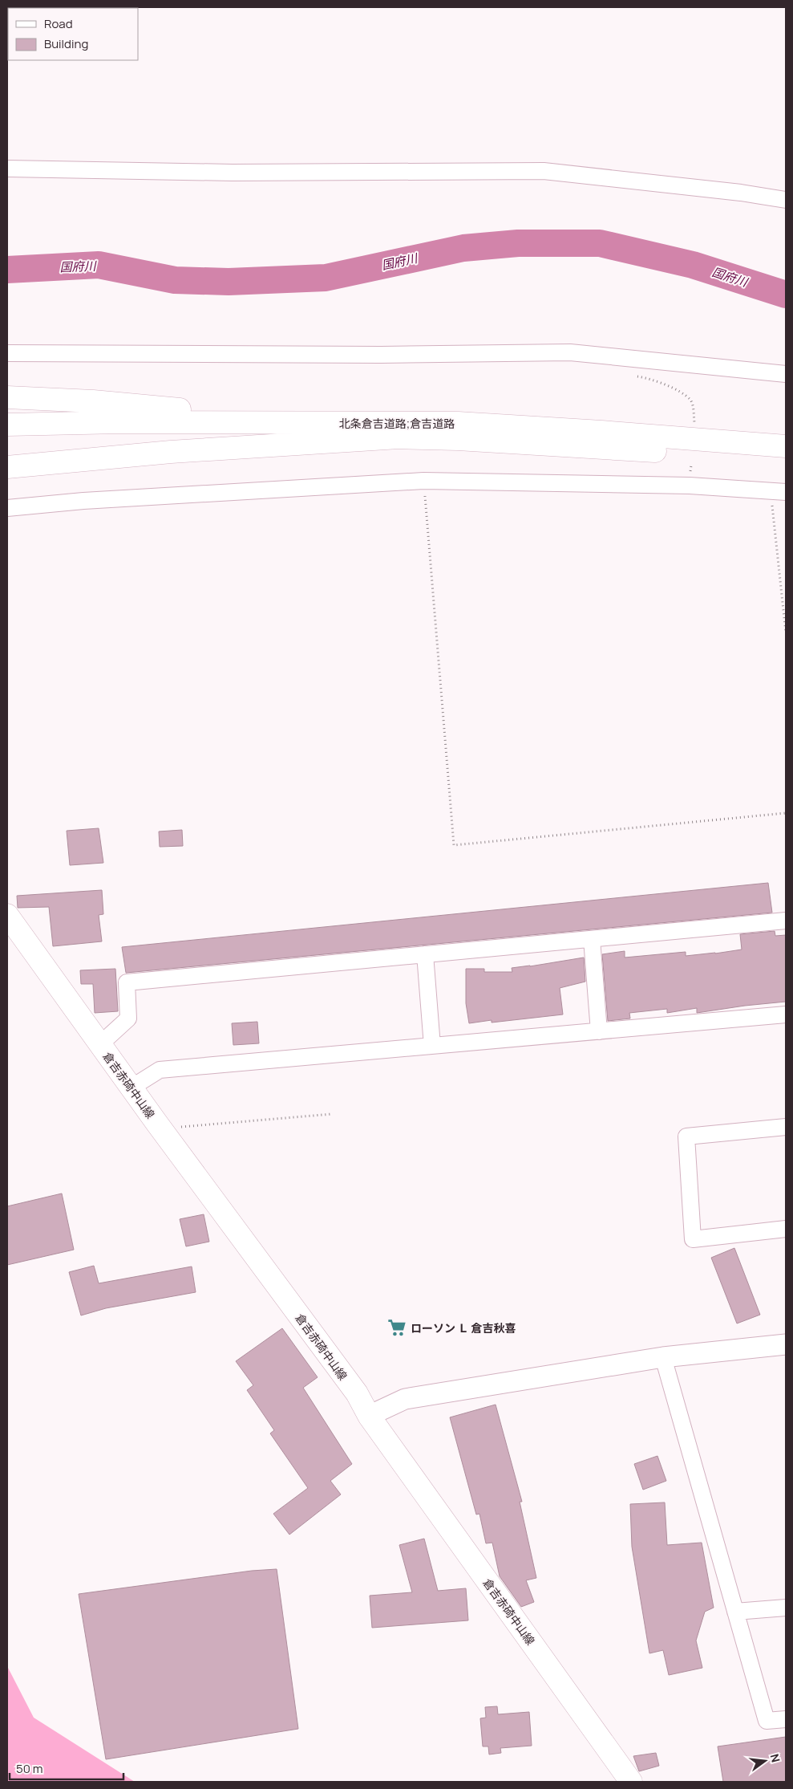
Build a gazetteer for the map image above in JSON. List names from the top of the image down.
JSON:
{
  "streets": {
    "main road": ["北条倉吉道路;倉吉道路", "倉吉赤碕中山線"]
  },
  "water": ["国府川"],
  "places": {
    "supermarket": ["ローソン Ｌ 倉吉秋喜"]
  },
  "legend": ["Road", "Building"],
  "scale_bar": "50 m",
  "north": "right"
}
